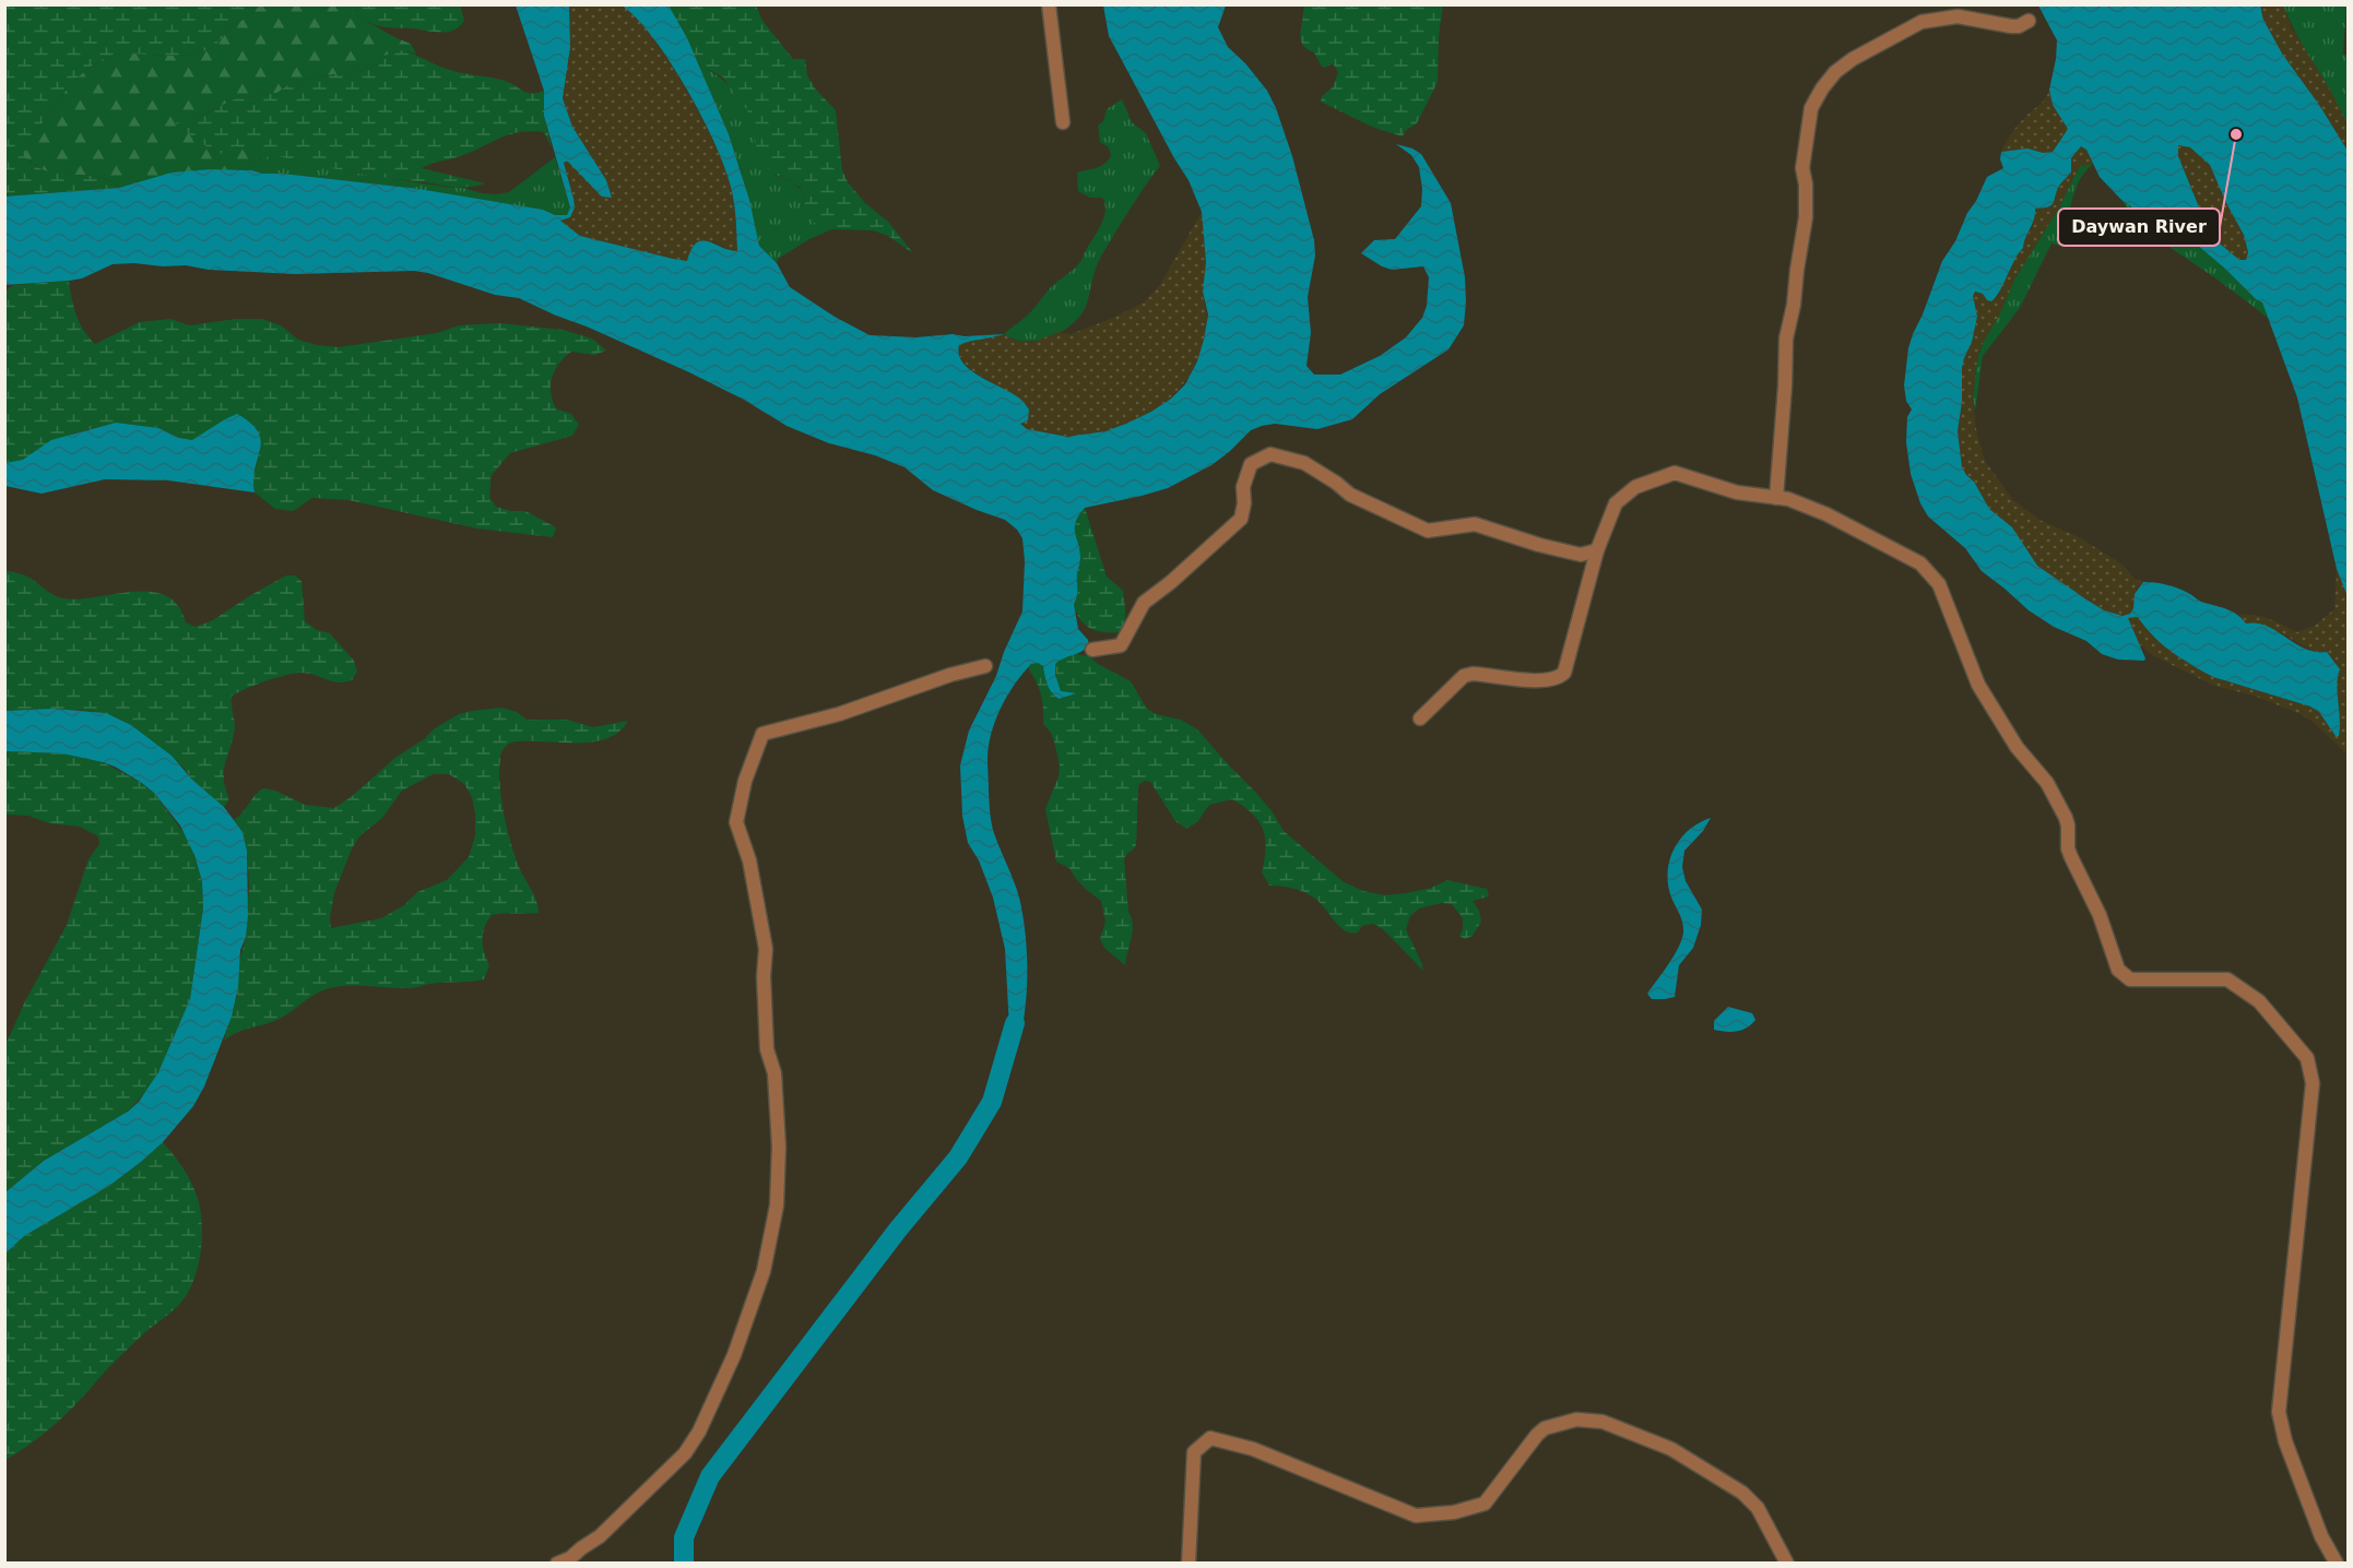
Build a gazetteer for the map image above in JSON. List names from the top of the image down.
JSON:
{
  "places": ["Daywan River"]
}
